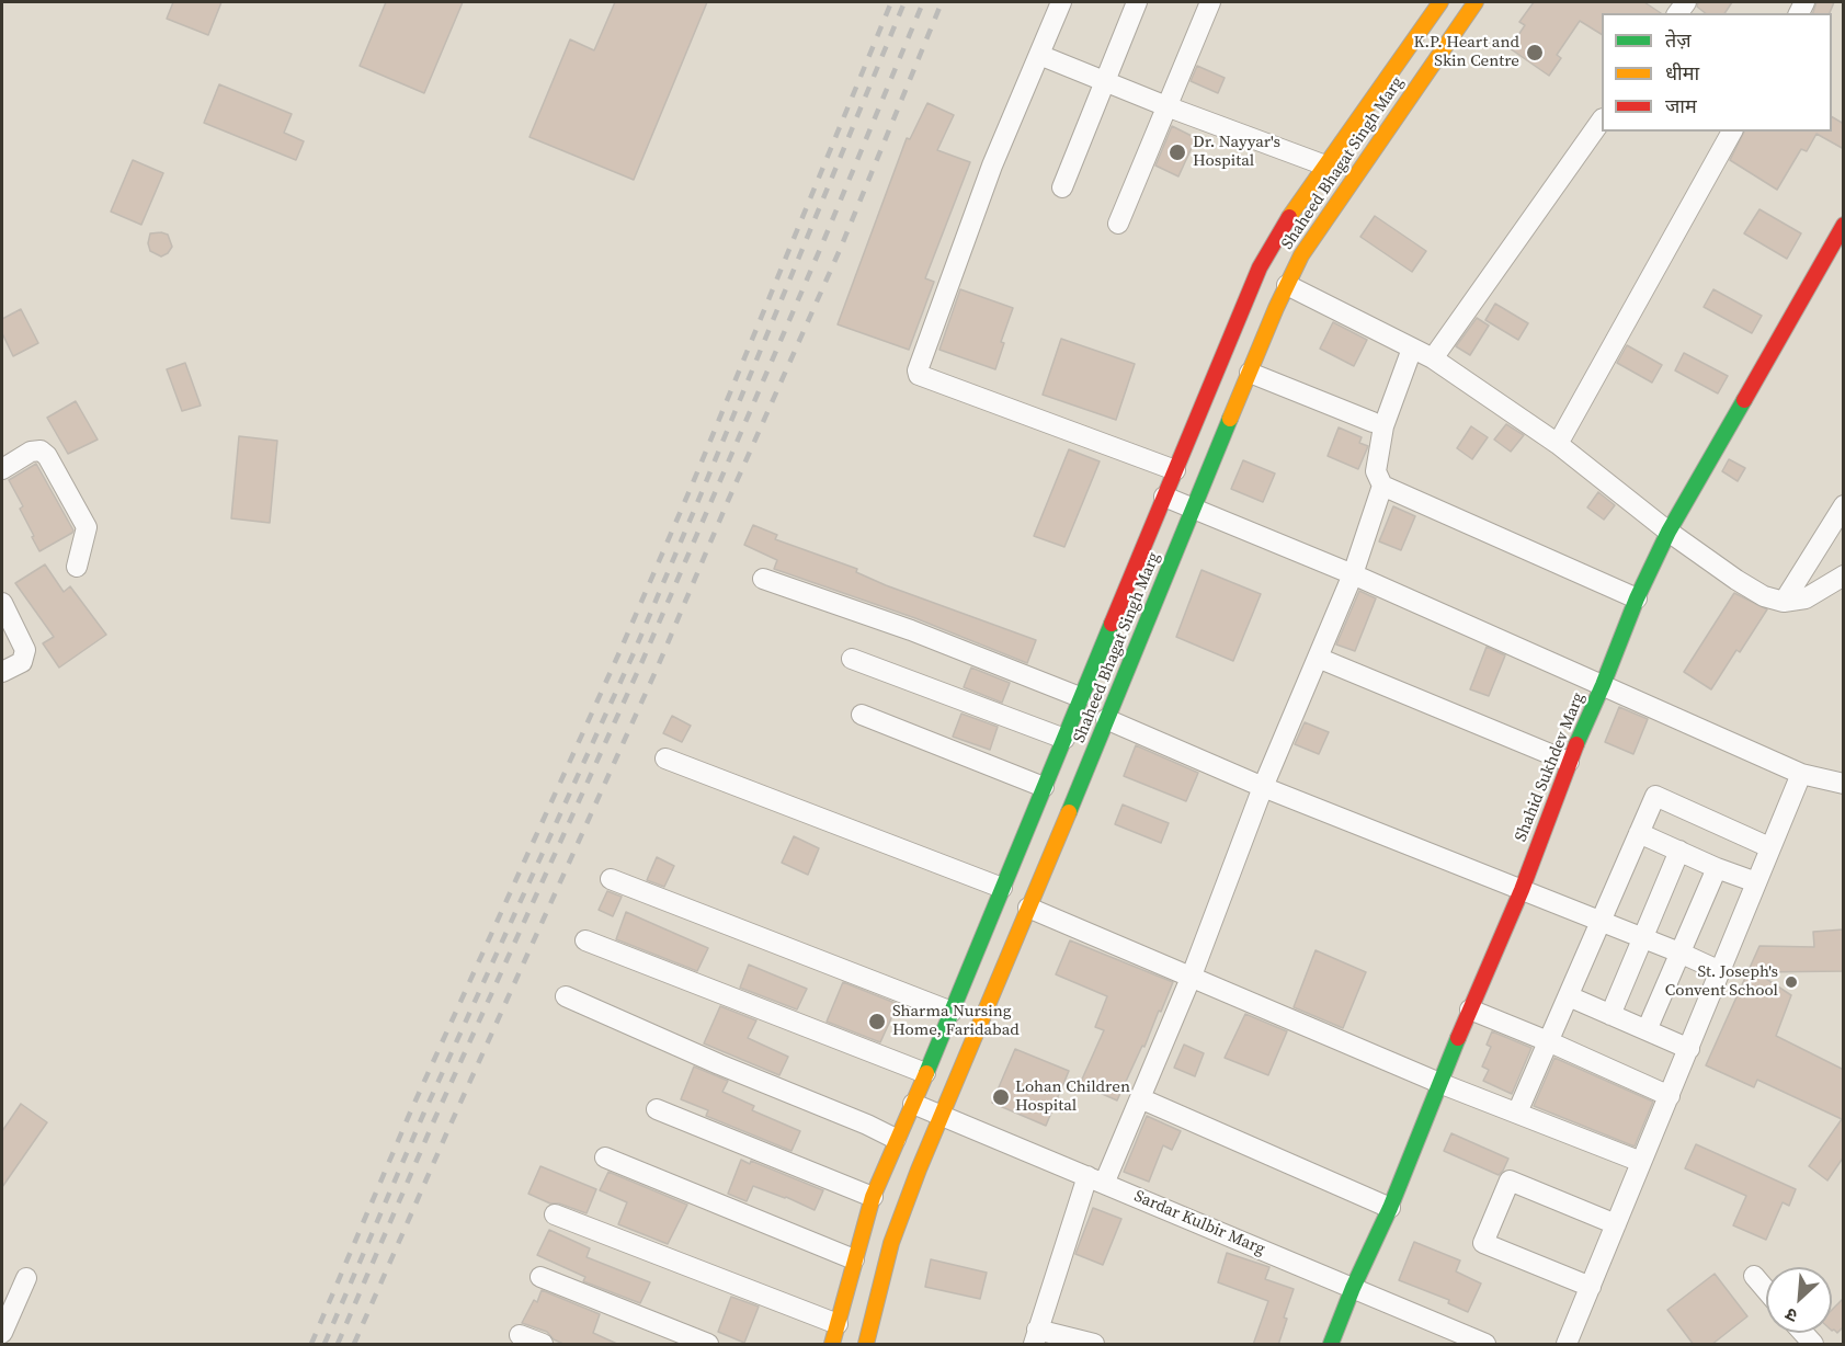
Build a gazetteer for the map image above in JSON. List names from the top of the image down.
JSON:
{
  "streets": {
    "street": ["Shaheed Bhagat Singh Marg", "Shahid Sukhdev Marg", "Sardar Kulbir Marg"]
  },
  "crossings": [
    ["Shaheed Bhagat Singh Marg", "Sardar Kulbir Marg"],
    ["Shahid Sukhdev Marg", "Sardar Kulbir Marg"]
  ],
  "places": [
    "K.P. Heart and Skin Centre",
    "Dr. Nayyar's Hospital",
    "St. Joseph's Convent School",
    "Sharma Nursing Home, Faridabad",
    "Lohan Children Hospital"
  ],
  "legend": ["तेज़", "धीमा", "जाम"],
  "north": "bottom left"
}
